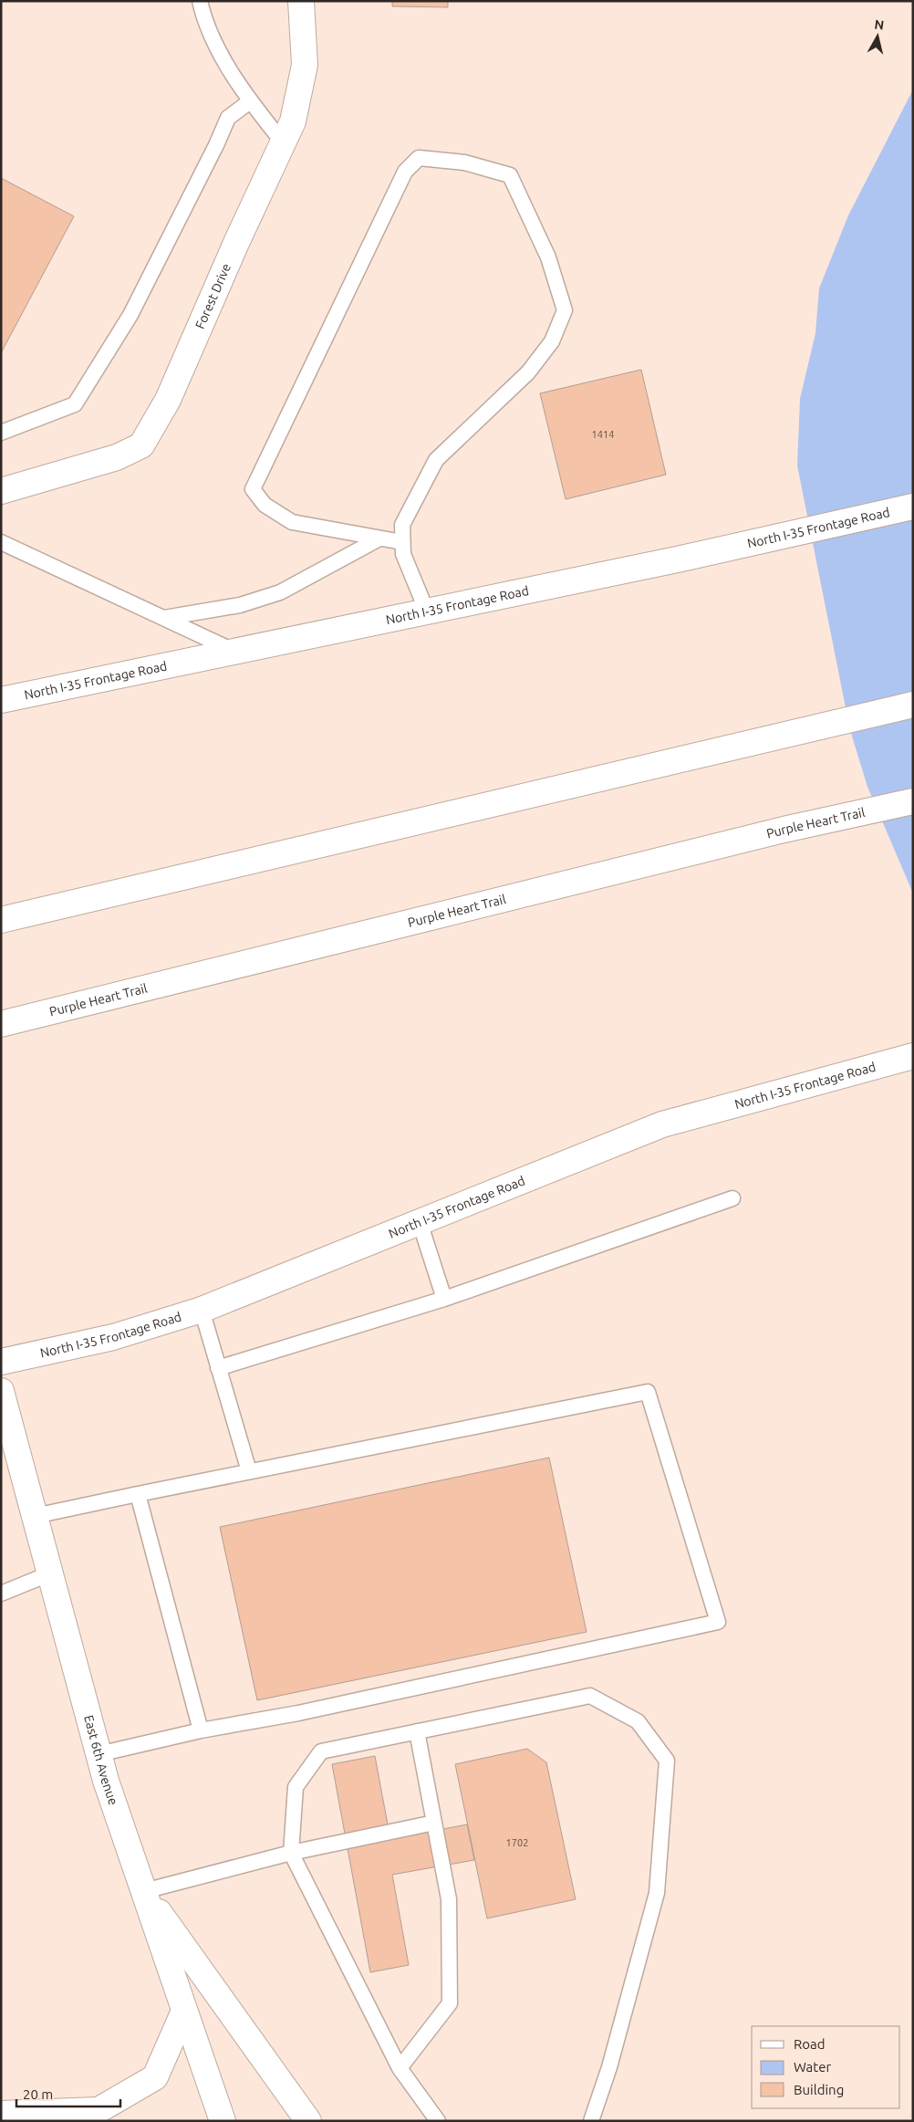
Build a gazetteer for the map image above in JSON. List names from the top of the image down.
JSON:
{
  "streets": {
    "main road": [
      "Forest Drive",
      "North I-35 Frontage Road",
      "Purple Heart Trail",
      "East 6th Avenue"
    ]
  },
  "house_numbers": ["1414", "1702"],
  "legend": ["Road", "Water", "Building"],
  "scale_bar": "20 m",
  "north": "top"
}
